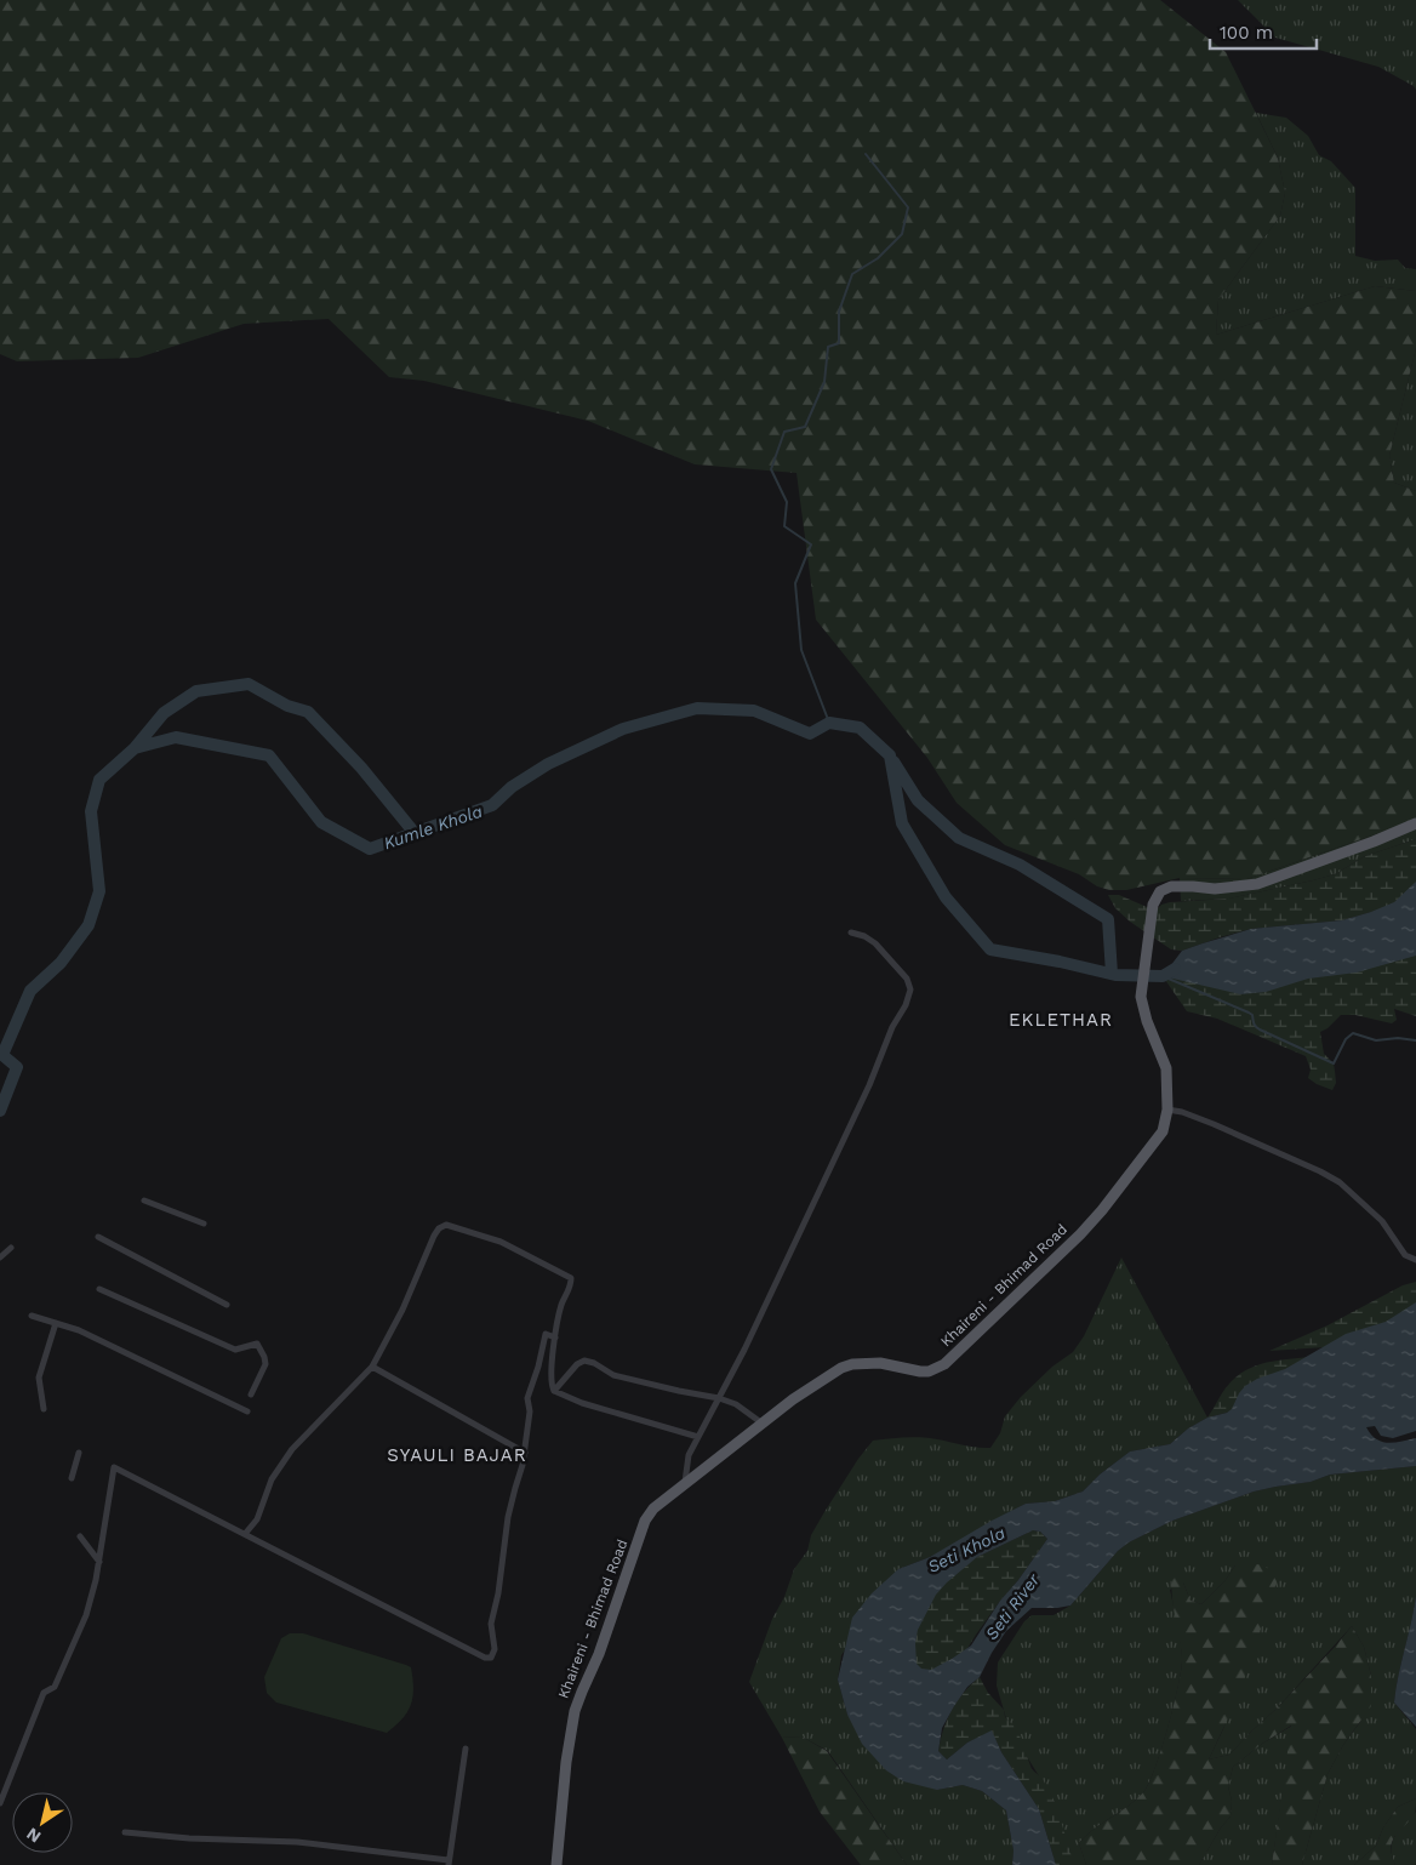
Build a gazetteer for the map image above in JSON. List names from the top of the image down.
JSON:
{
  "streets": {
    "main road": ["Khaireni - Bhimad Road"]
  },
  "districts": ["EKLETHAR", "SYAULI BAJAR"],
  "water": ["Kumle Khola", "Seti Khola", "Seti River"],
  "scale_bar": "100 m",
  "north": "bottom left"
}
